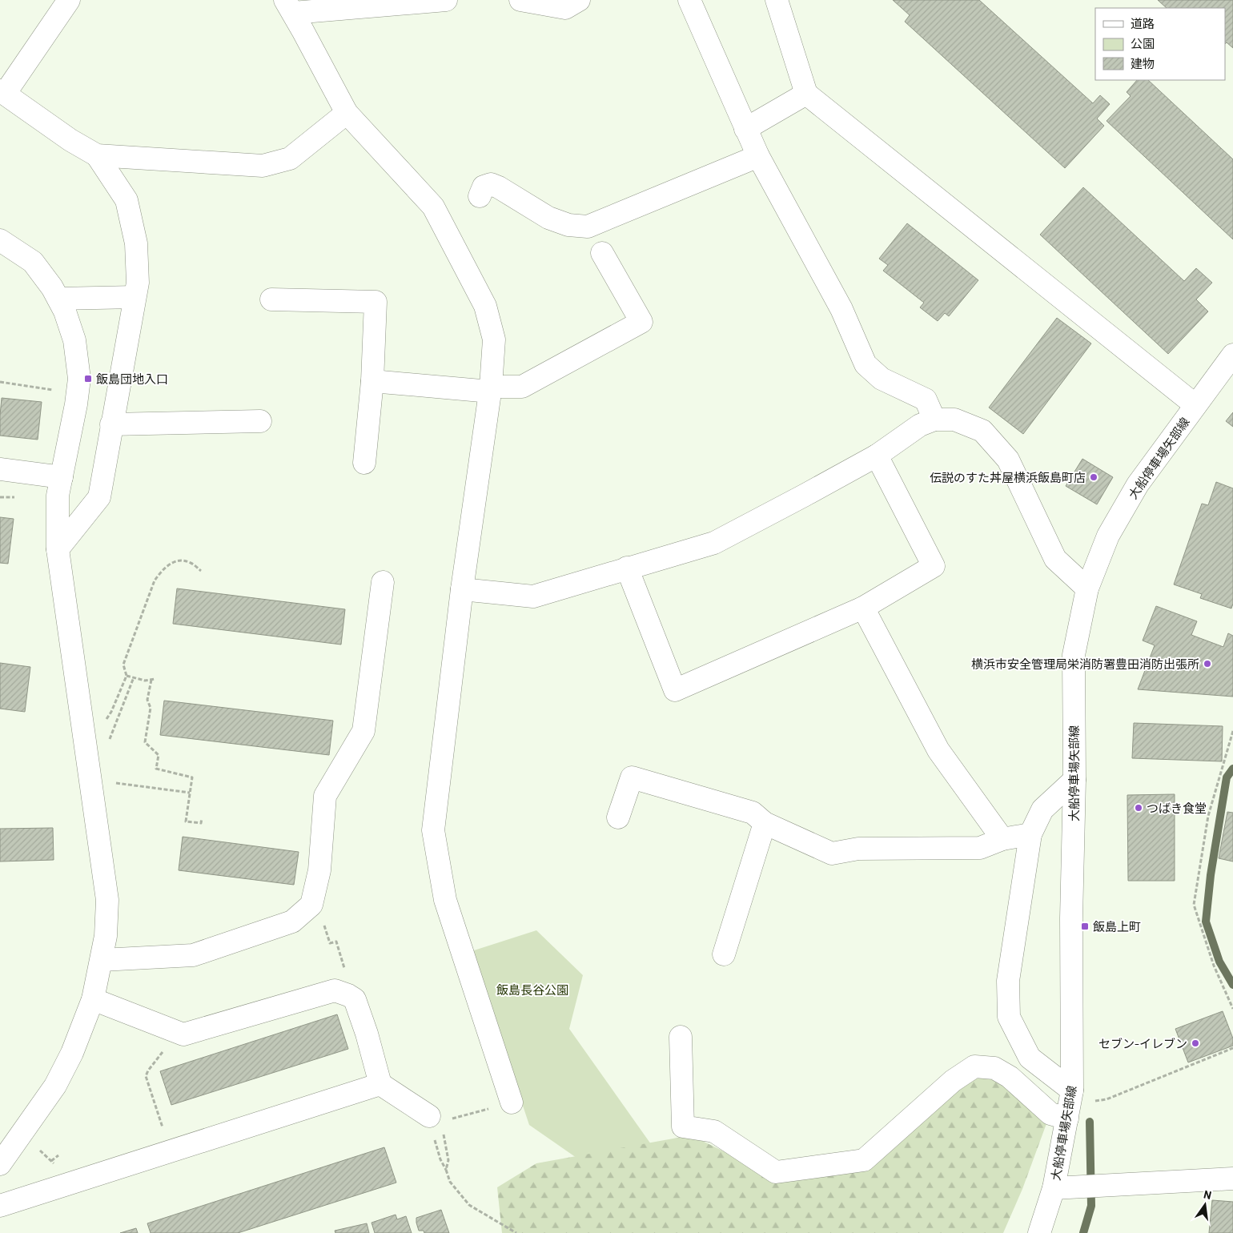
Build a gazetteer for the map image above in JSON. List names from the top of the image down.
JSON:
{
  "streets": {
    "street": ["大船停車場矢部線"]
  },
  "parks": ["飯島長谷公園"],
  "places": {
    "transit": ["飯島団地入口", "飯島上町"],
    "other": [
      "伝説のすた丼屋横浜飯島町店",
      "横浜市安全管理局栄消防署豊田消防出張所",
      "つばき食堂",
      "セブン-イレブン"
    ]
  },
  "legend": ["道路", "公園", "建物"],
  "north": "top"
}
